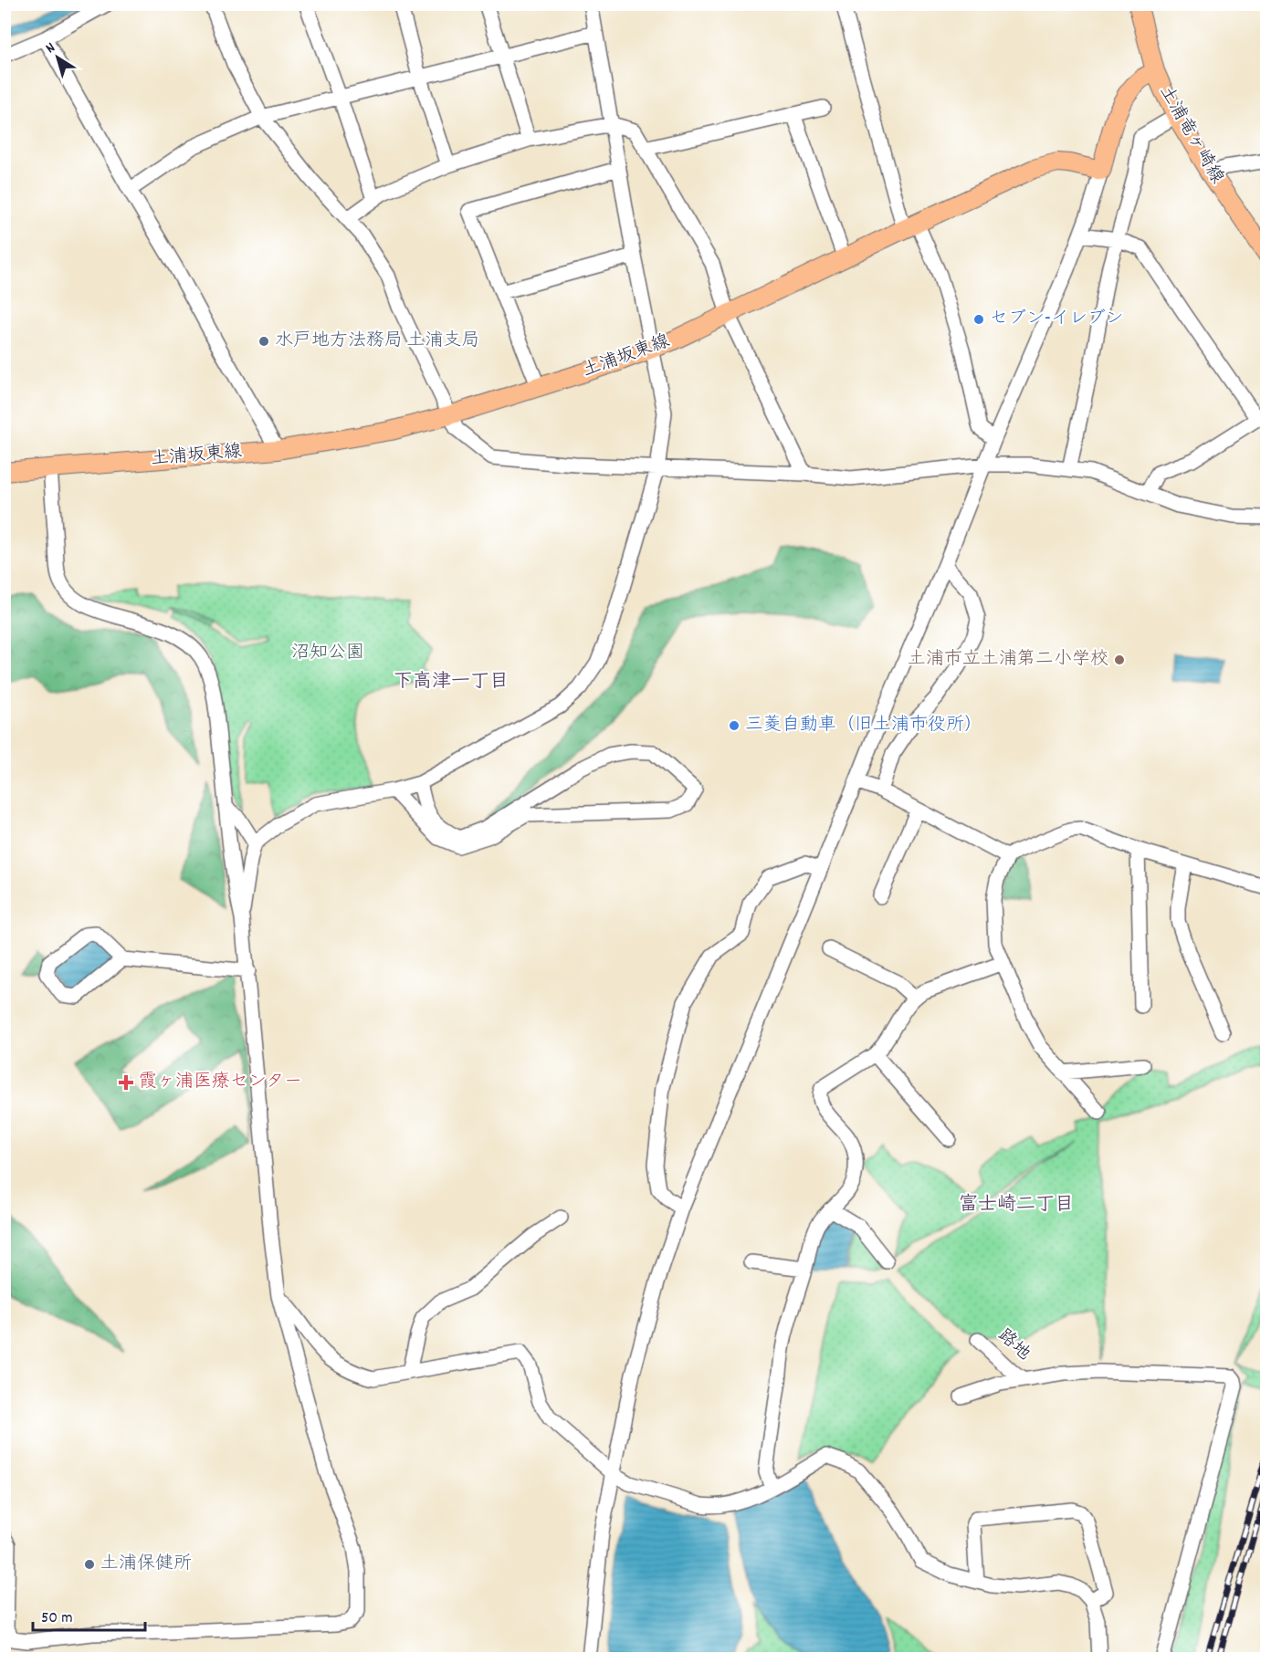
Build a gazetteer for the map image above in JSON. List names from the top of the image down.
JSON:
{
  "streets": {
    "main road": ["土浦竜ヶ崎線", "土浦坂東線"],
    "street": ["路地"]
  },
  "districts": ["下高津一丁目", "富士崎二丁目"],
  "parks": ["沼知公園"],
  "places": {
    "other": [
      "セブン-イレブン",
      "水戸地方法務局 土浦支局",
      "土浦市立土浦第二小学校",
      "三菱自動車（旧土浦市役所）",
      "土浦保健所"
    ],
    "health": ["霞ヶ浦医療センター"]
  },
  "scale_bar": "50 m",
  "north": "top left"
}
